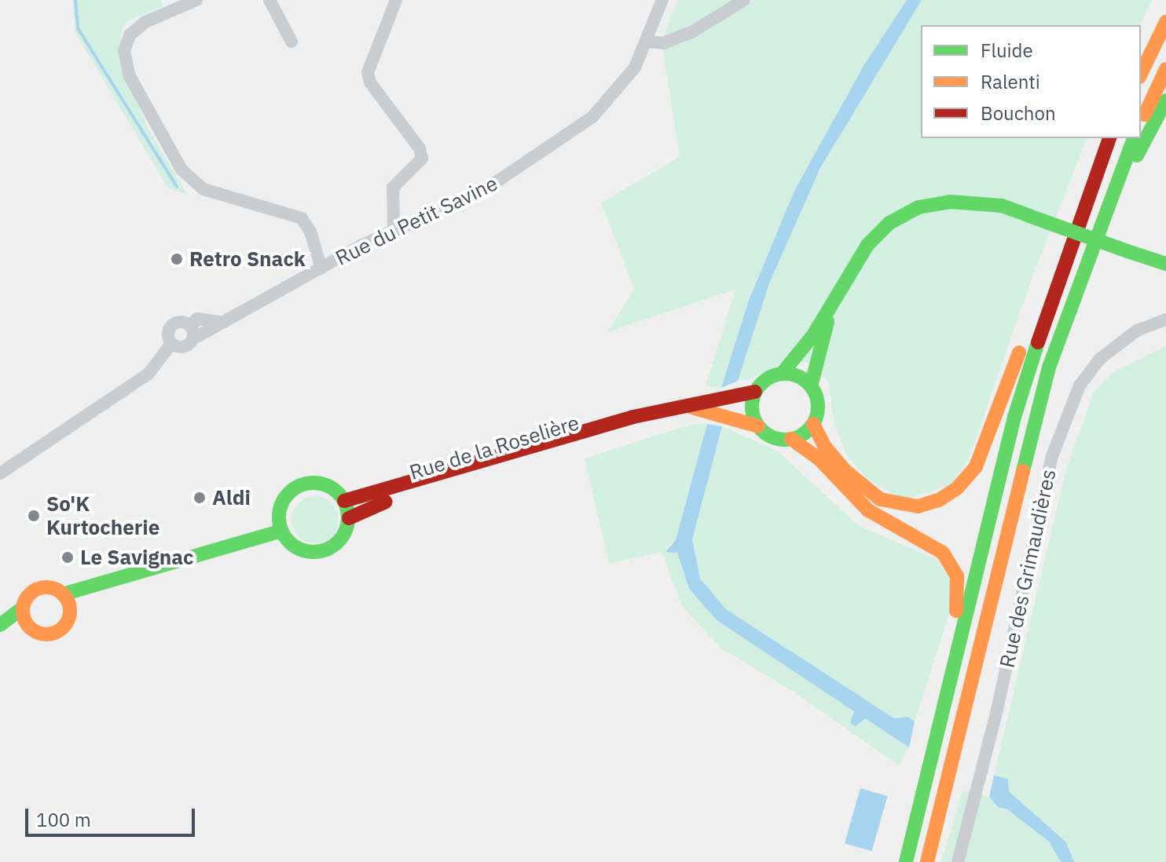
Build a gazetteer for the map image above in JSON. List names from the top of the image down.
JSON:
{
  "streets": {
    "main road": ["Rue de la Roselière"],
    "street": ["Rue du Petit Savine", "Rue des Grimaudières"]
  },
  "places": [
    "Retro Snack",
    "Aldi",
    "So'K Kurtocherie",
    "Le Savignac"
  ],
  "legend": ["Fluide", "Ralenti", "Bouchon"],
  "scale_bar": "100 m"
}
